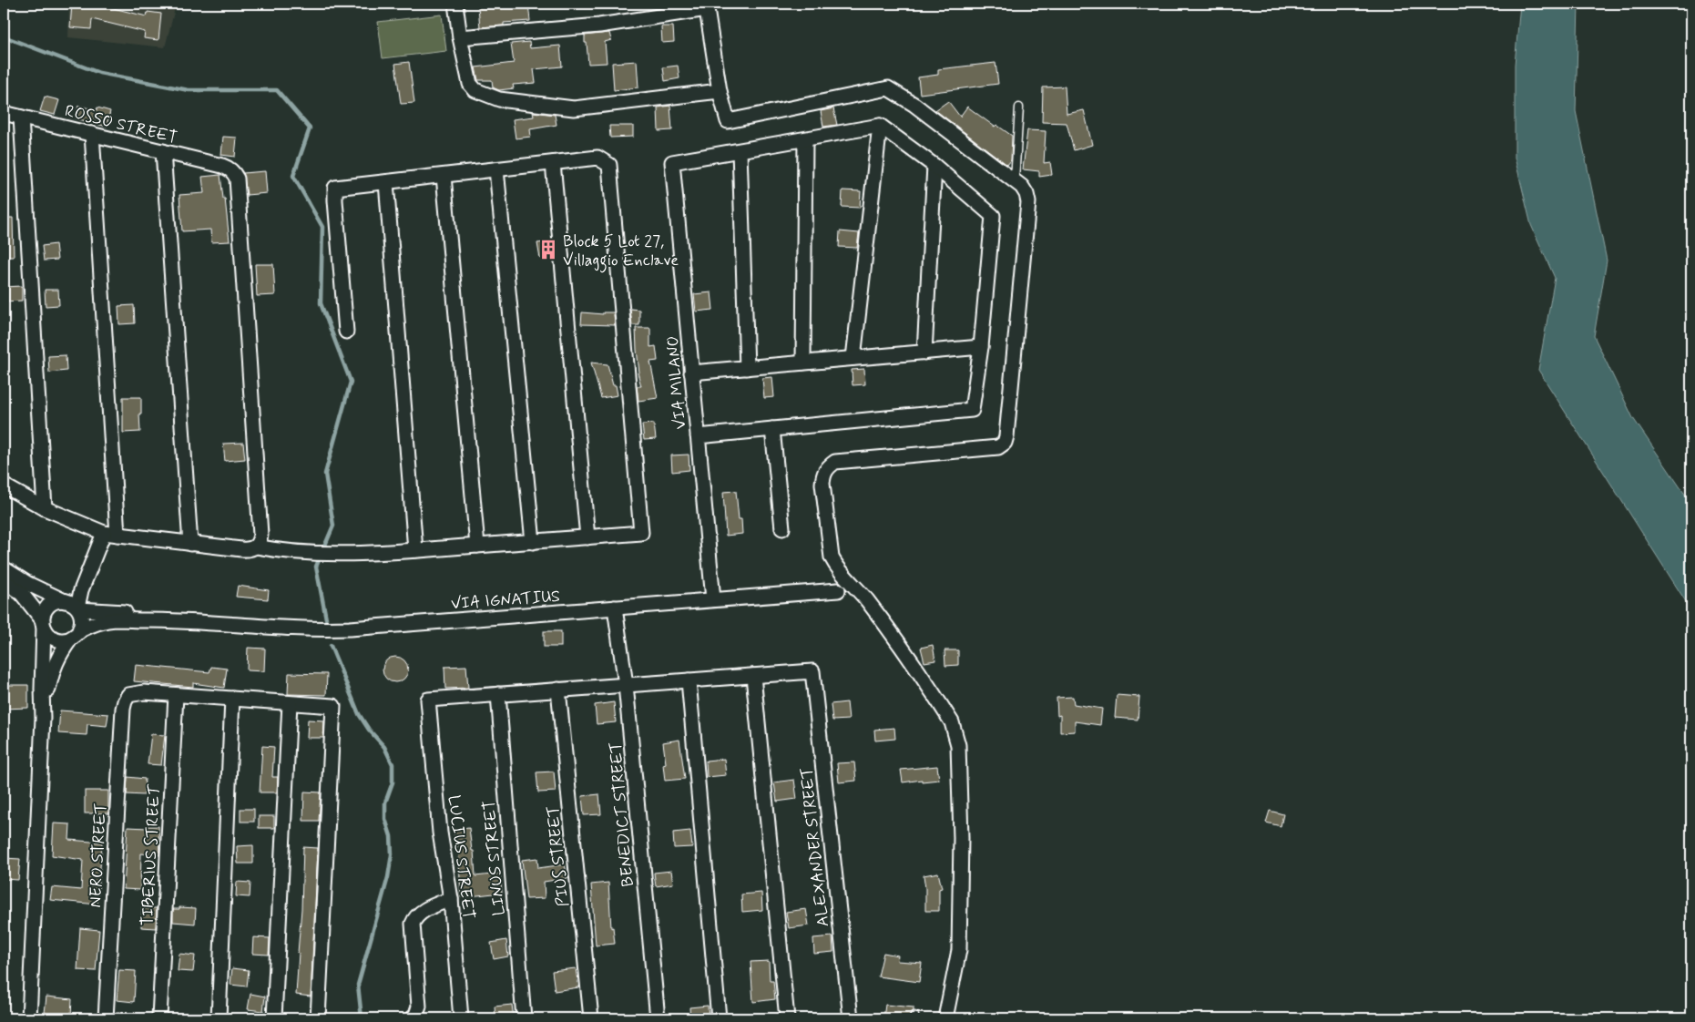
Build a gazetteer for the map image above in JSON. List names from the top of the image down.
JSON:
{
  "streets": {
    "street": [
      "ROSSO STREET",
      "VIA MILANO",
      "VIA IGNATIUS",
      "BENEDICT STREET",
      "ALEXANDER STREET",
      "NERO STREET",
      "TIBERIUS STREET",
      "PIUS STREET",
      "LUCIUS STREET",
      "LINUS STREET"
    ]
  },
  "crossings": [
    ["VIA MILANO", "VIA IGNATIUS"],
    ["VIA IGNATIUS", "BENEDICT STREET"],
    ["NERO STREET", "TIBERIUS STREET"],
    ["LUCIUS STREET", "LINUS STREET"]
  ],
  "places": {
    "building": ["Block 5 Lot 27, Villaggio Enclave"]
  }
}
